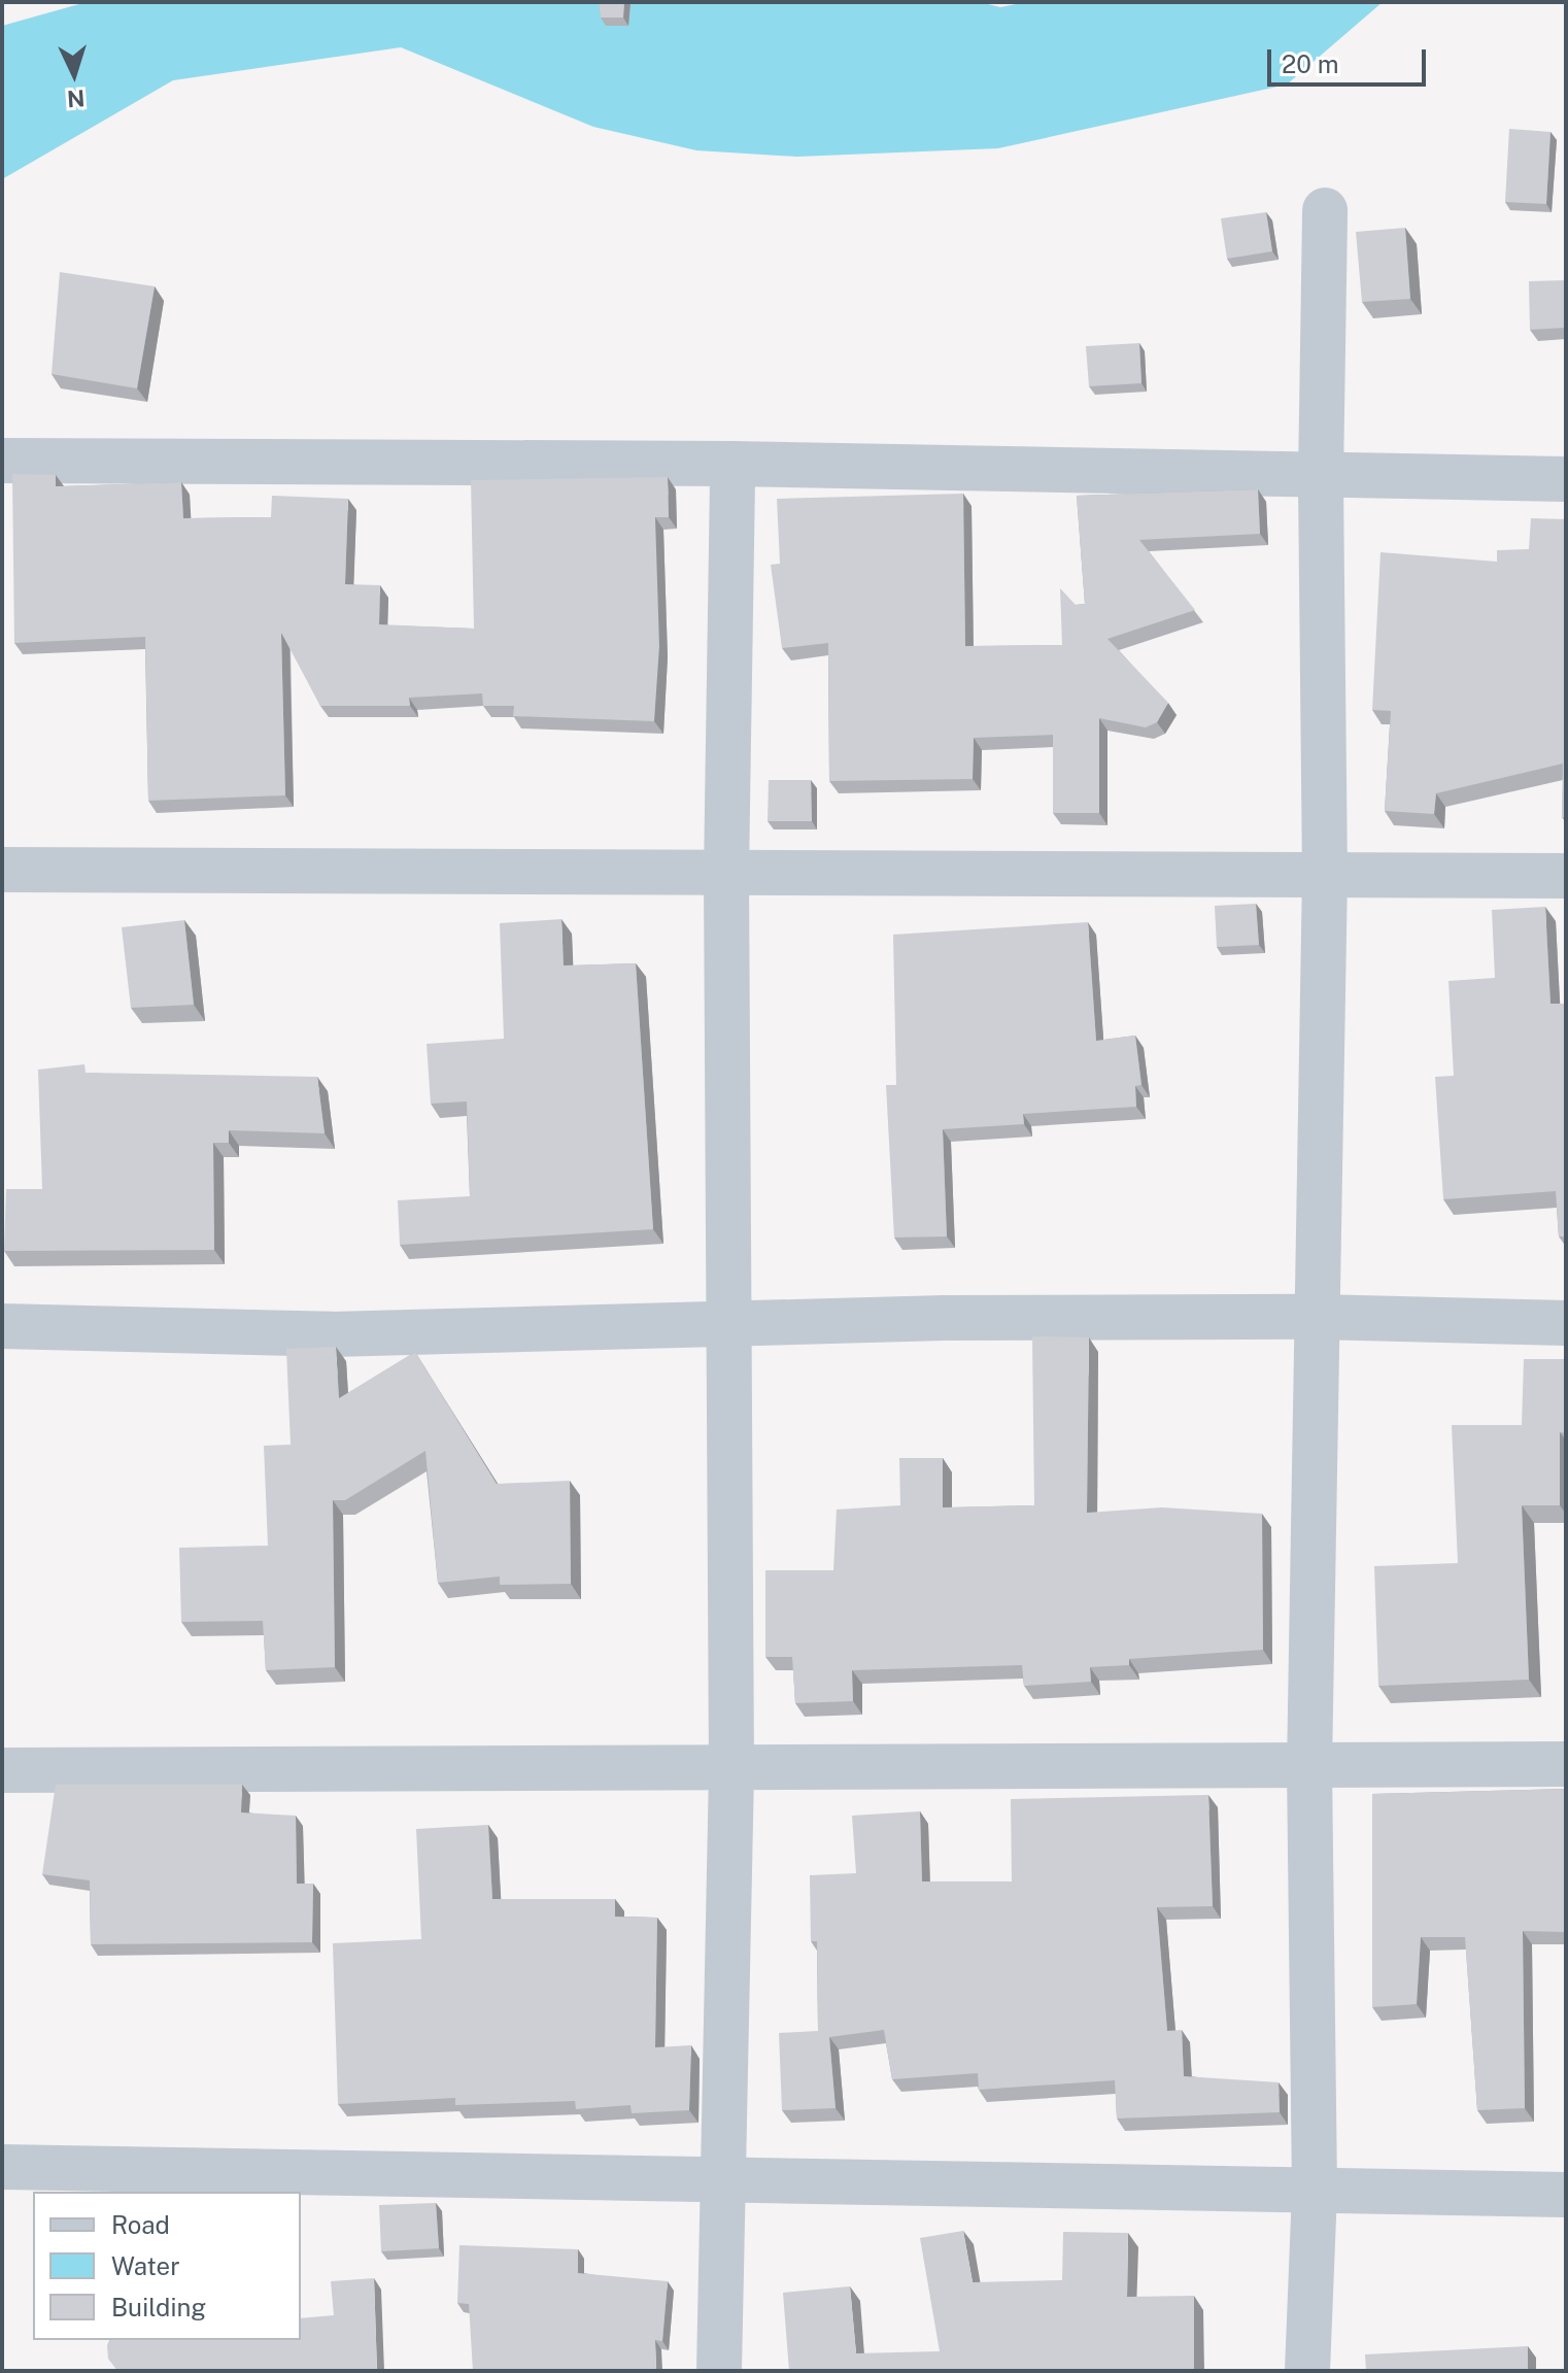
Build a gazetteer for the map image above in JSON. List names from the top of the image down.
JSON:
{
  "legend": ["Road", "Water", "Building"],
  "scale_bar": "20 m",
  "north": "bottom"
}
